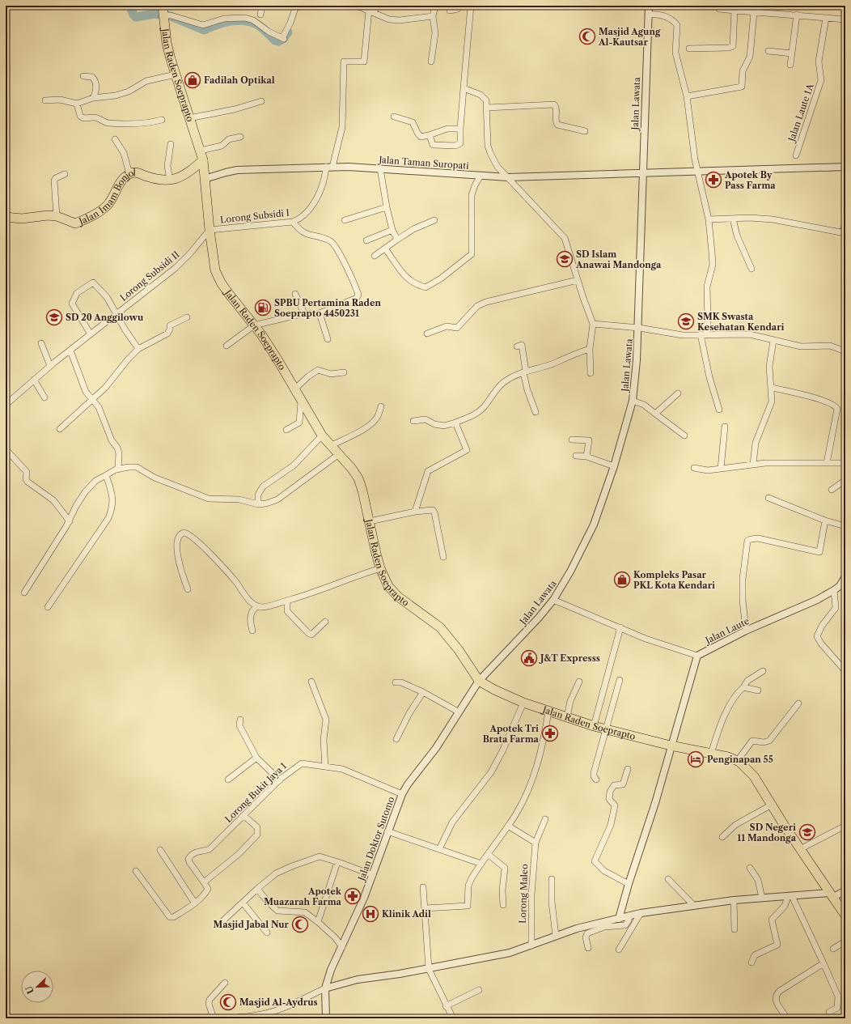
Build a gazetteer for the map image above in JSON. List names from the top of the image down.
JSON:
{
  "streets": {
    "main road": ["Jalan Raden Soeprapto", "Jalan Imam Bonjol"],
    "street": [
      "Jalan Lawata",
      "Jalan Laute 1A",
      "Jalan Taman Suropati",
      "Lorong Subsidi I",
      "Lorong Subsidi II",
      "Jalan Laute",
      "Lorong Bukit Jaya 1",
      "Jalan Doktor Sutomo",
      "Lorong Maleo"
    ]
  },
  "crossings": [
    ["Jalan Raden Soeprapto", "Jalan Lawata"],
    ["Jalan Raden Soeprapto", "Jalan Taman Suropati"],
    ["Jalan Raden Soeprapto", "Lorong Subsidi I"],
    ["Jalan Raden Soeprapto", "Lorong Subsidi II"],
    ["Jalan Raden Soeprapto", "Jalan Doktor Sutomo"],
    ["Jalan Lawata", "Jalan Taman Suropati"],
    ["Jalan Lawata", "Jalan Doktor Sutomo"],
    ["Jalan Taman Suropati", "Lorong Subsidi I"],
    ["Lorong Subsidi I", "Lorong Subsidi II"],
    ["Lorong Bukit Jaya 1", "Jalan Doktor Sutomo"]
  ],
  "places": {
    "mosque": ["Masjid Agung Al-Kautsar", "Masjid Jabal Nur", "Masjid Al-Aydrus"],
    "shop": ["Fadilah Optikal", "Kompleks Pasar PKL Kota Kendari"],
    "pharmacy": ["Apotek By Pass Farma", "Apotek Tri Brata Farma", "Apotek Muazarah Farma"],
    "school or university": [
      "SD Islam Anawai Mandonga",
      "SD 20 Anggilowu",
      "SMK Swasta Kesehatan Kendari",
      "SD Negeri 11 Mandonga"
    ],
    "fuel station": ["SPBU Pertamina Raden Soeprapto 4450231"],
    "public building": ["J&T Expresss"],
    "hotel": ["Penginapan 55"],
    "hospital": ["Klinik Adil"]
  },
  "north": "bottom left"
}
